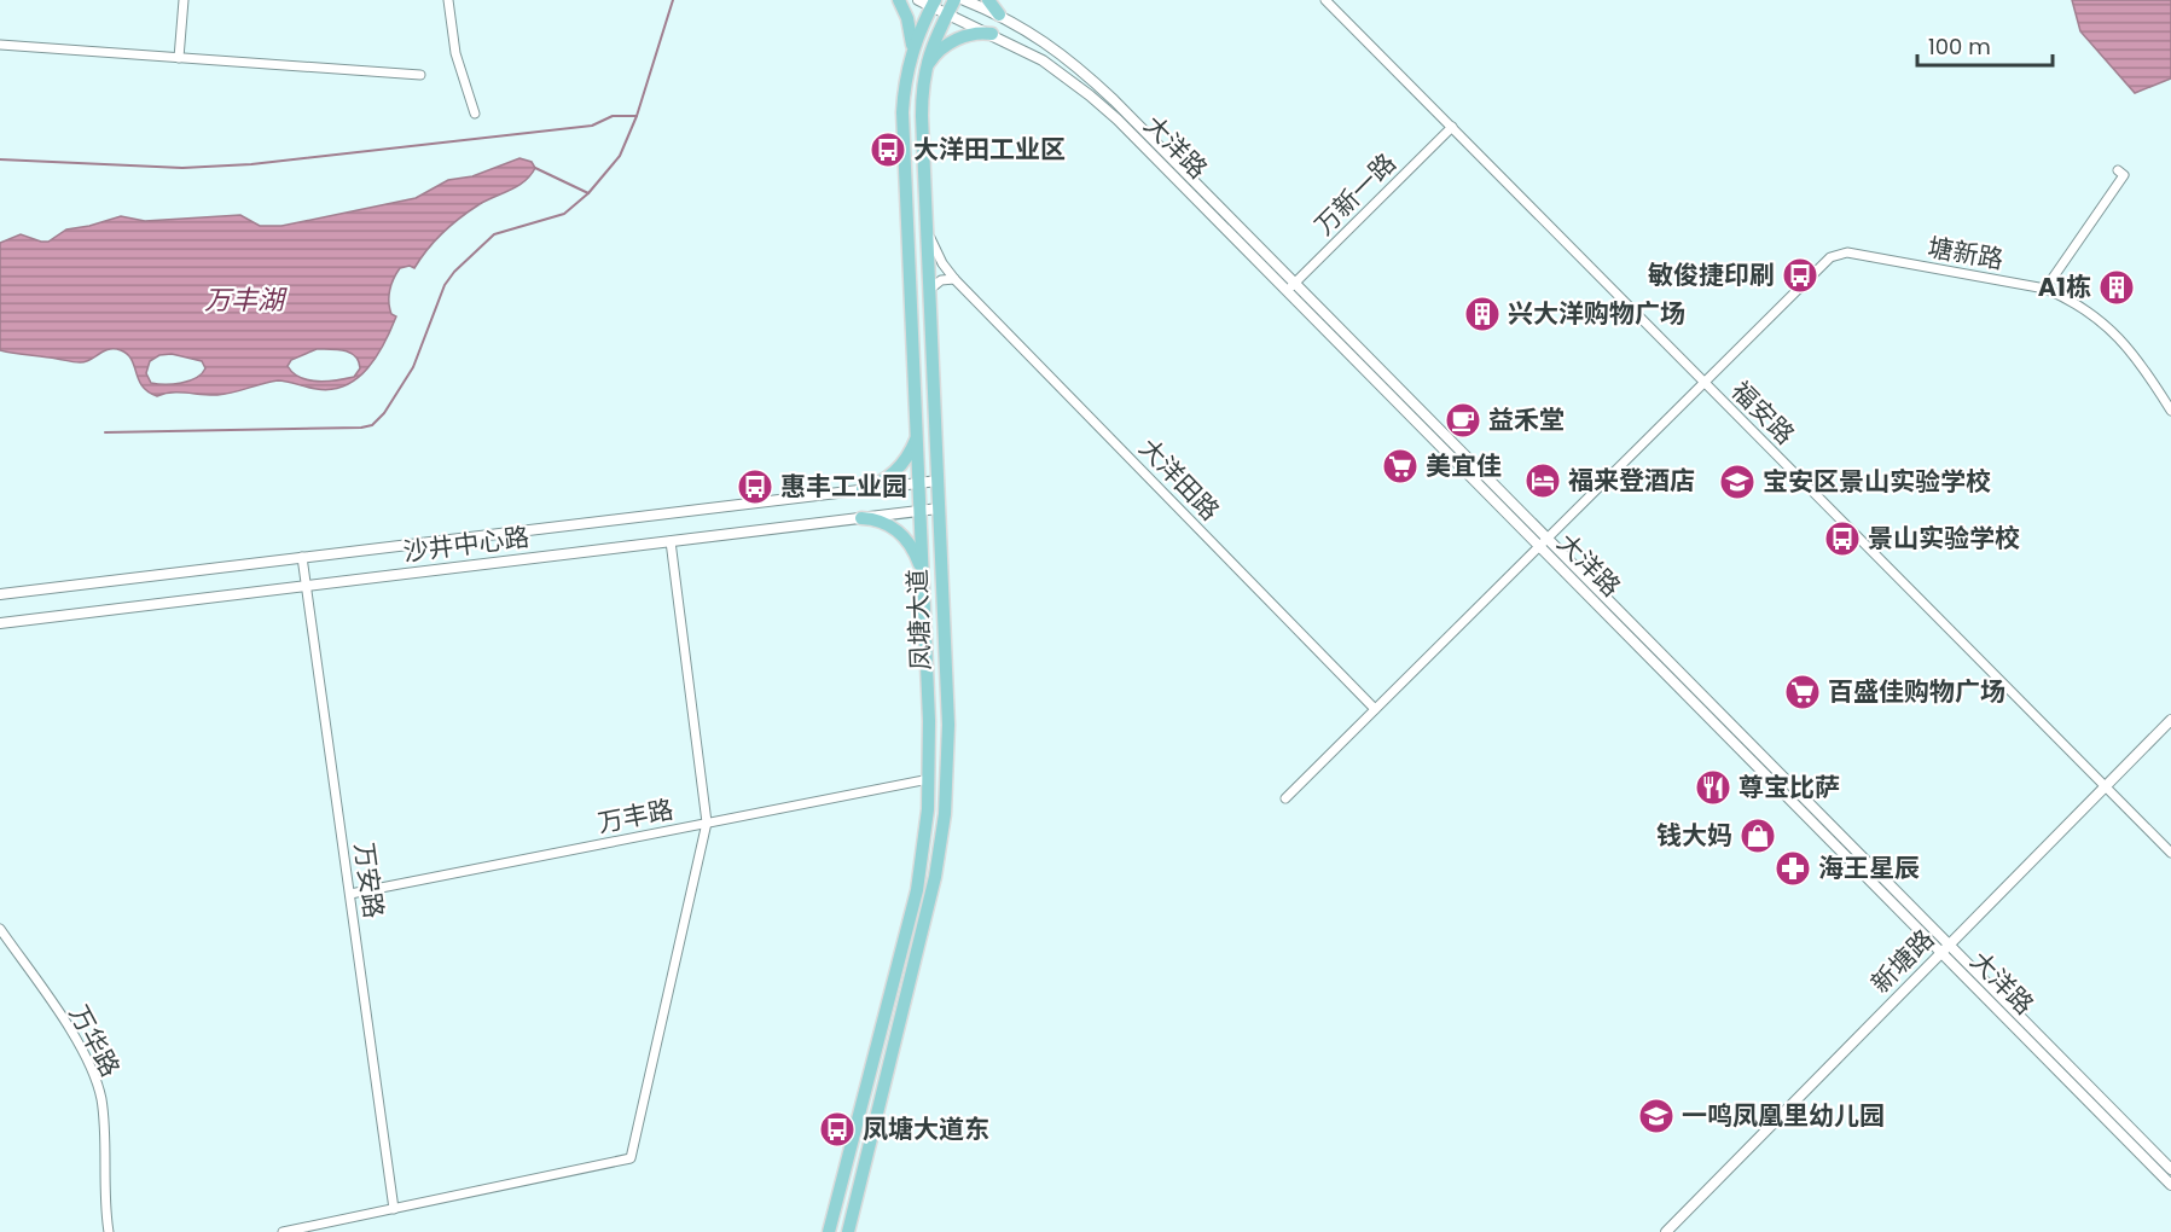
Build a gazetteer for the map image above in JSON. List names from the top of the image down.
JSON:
{
  "streets": {
    "main road": ["凤塘大道"],
    "street": [
      "大洋路",
      "万新一路",
      "塘新路",
      "福安路",
      "大洋田路",
      "沙井中心路",
      "万丰路",
      "万安路",
      "新塘路",
      "万华路"
    ]
  },
  "crossings": [
    ["大洋路", "万新一路"],
    ["大洋路", "凤塘大道"],
    ["大洋路", "新塘路"],
    ["万新一路", "福安路"],
    ["塘新路", "福安路"],
    ["福安路", "新塘路"],
    ["大洋田路", "凤塘大道"],
    ["沙井中心路", "凤塘大道"],
    ["沙井中心路", "万安路"],
    ["凤塘大道", "万丰路"],
    ["万丰路", "万安路"]
  ],
  "water": ["万丰湖"],
  "places": {
    "bus stop": [
      "大洋田工业区",
      "敏俊捷印刷",
      "惠丰工业园",
      "景山实验学校",
      "凤塘大道东"
    ],
    "building": ["A1栋", "兴大洋购物广场"],
    "cafe": ["益禾堂"],
    "supermarket": ["美宜佳", "百盛佳购物广场"],
    "hotel": ["福来登酒店"],
    "school or university": ["宝安区景山实验学校", "一鸣凤凰里幼儿园"],
    "restaurant": ["尊宝比萨"],
    "shop": ["钱大妈"],
    "pharmacy": ["海王星辰"]
  },
  "scale_bar": "100 m"
}
